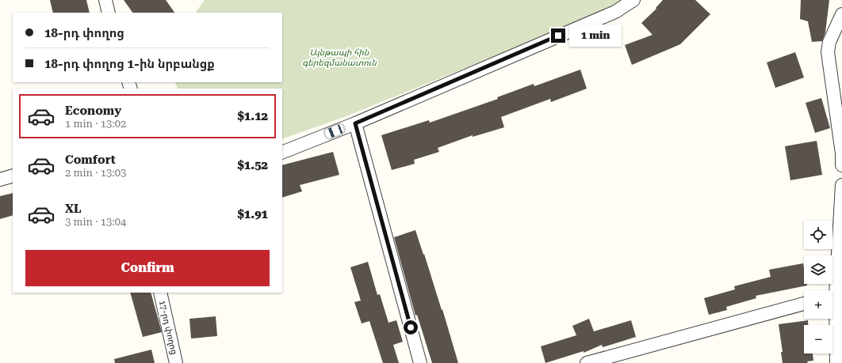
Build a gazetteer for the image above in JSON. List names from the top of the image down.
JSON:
{
  "streets": {
    "street": ["17-րդ փողոց"]
  },
  "parks": ["Այնթապի հին գերեզմանատուն"],
  "page": {
    "banner": ["18-րդ փողոց", "18-րդ փողոց 1-ին նրբանցք"],
    "bubble": "1 min",
    "list": [
      {
        "name": "Economy",
        "note": "1 min · 13:02",
        "value": "$1.12"
      },
      {
        "name": "Comfort",
        "note": "2 min · 13:03",
        "value": "$1.52"
      },
      {
        "name": "XL",
        "note": "3 min · 13:04",
        "value": "$1.91"
      }
    ],
    "map_buttons": ["+", "−"],
    "buttons": "Confirm"
  }
}
